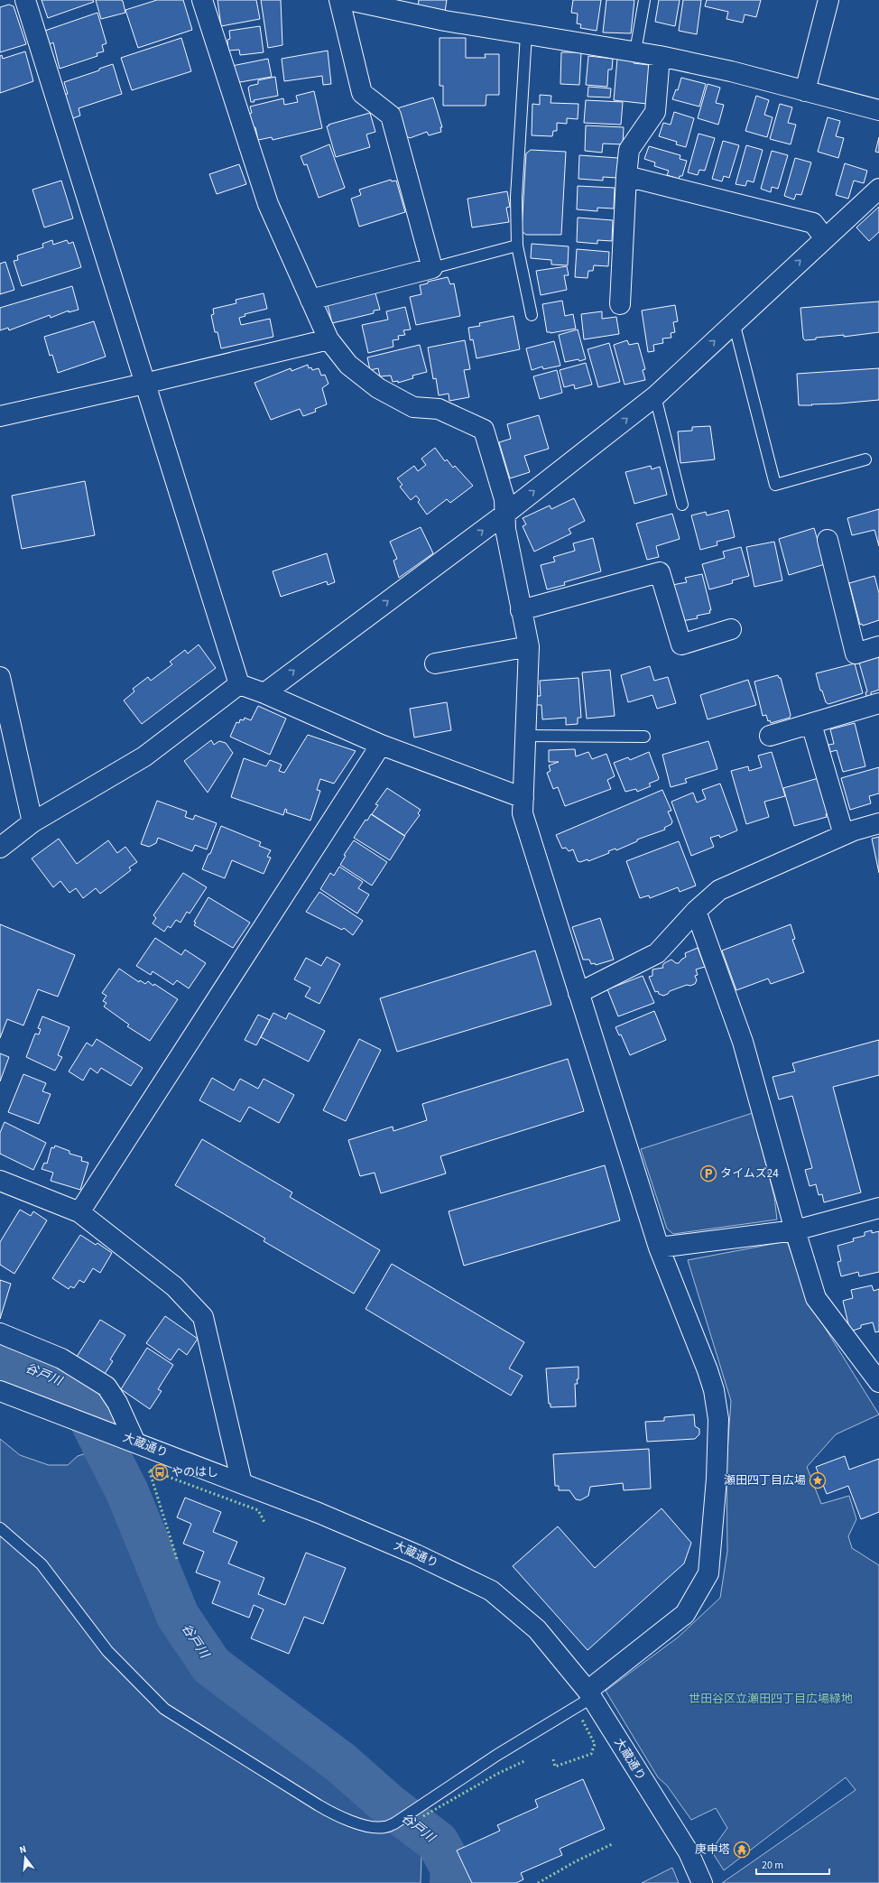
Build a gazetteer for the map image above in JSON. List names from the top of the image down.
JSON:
{
  "streets": {
    "street": ["大蔵通り"]
  },
  "water": ["谷戸川"],
  "parks": ["世田谷区立瀬田四丁目広場緑地"],
  "places": {
    "parking": ["タイムズ24"],
    "bus stop": ["やのはし"],
    "place": ["瀬田四丁目広場"],
    "temple": ["庚申塔"]
  },
  "scale_bar": "20 m",
  "north": "top"
}
